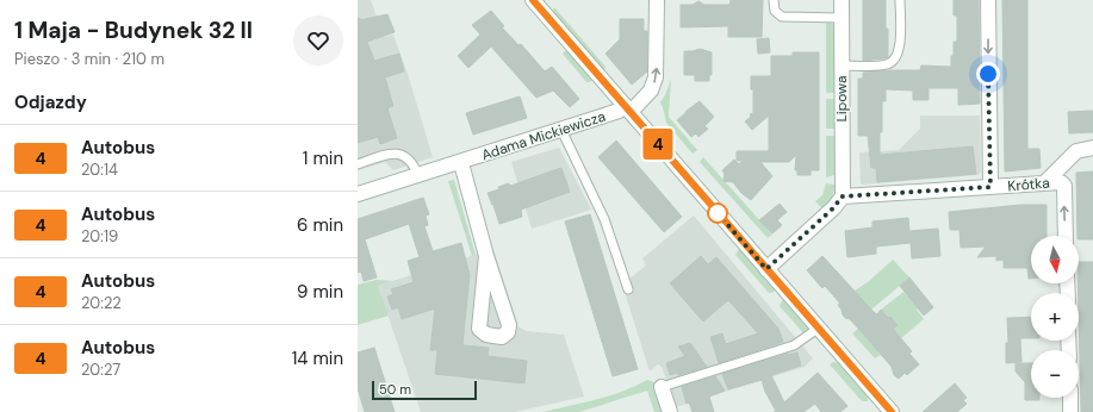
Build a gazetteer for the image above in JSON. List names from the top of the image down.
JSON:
{
  "streets": {
    "street": ["Lipowa", "Adama Mickiewicza", "Krótka"]
  },
  "crossings": [
    ["Lipowa", "Krótka"]
  ],
  "lines": ["bus line 4"],
  "scale_bar": "50 m",
  "north": "bottom",
  "page": {
    "heading": [
      ["1 Maja - Budynek 32 II", "Pieszo · 3 min · 210 m"],
      "Odjazdy"
    ],
    "on_map": "4",
    "list": [
      {
        "mark": "4",
        "name": "Autobus",
        "note": "20:14",
        "value": "1 min"
      },
      {
        "mark": "4",
        "name": "Autobus",
        "note": "20:19",
        "value": "6 min"
      },
      {
        "mark": "4",
        "name": "Autobus",
        "note": "20:22",
        "value": "9 min"
      },
      {
        "mark": "4",
        "name": "Autobus",
        "note": "20:27",
        "value": "14 min"
      }
    ],
    "map_buttons": ["+", "−"],
    "scale": "50 m"
  }
}
